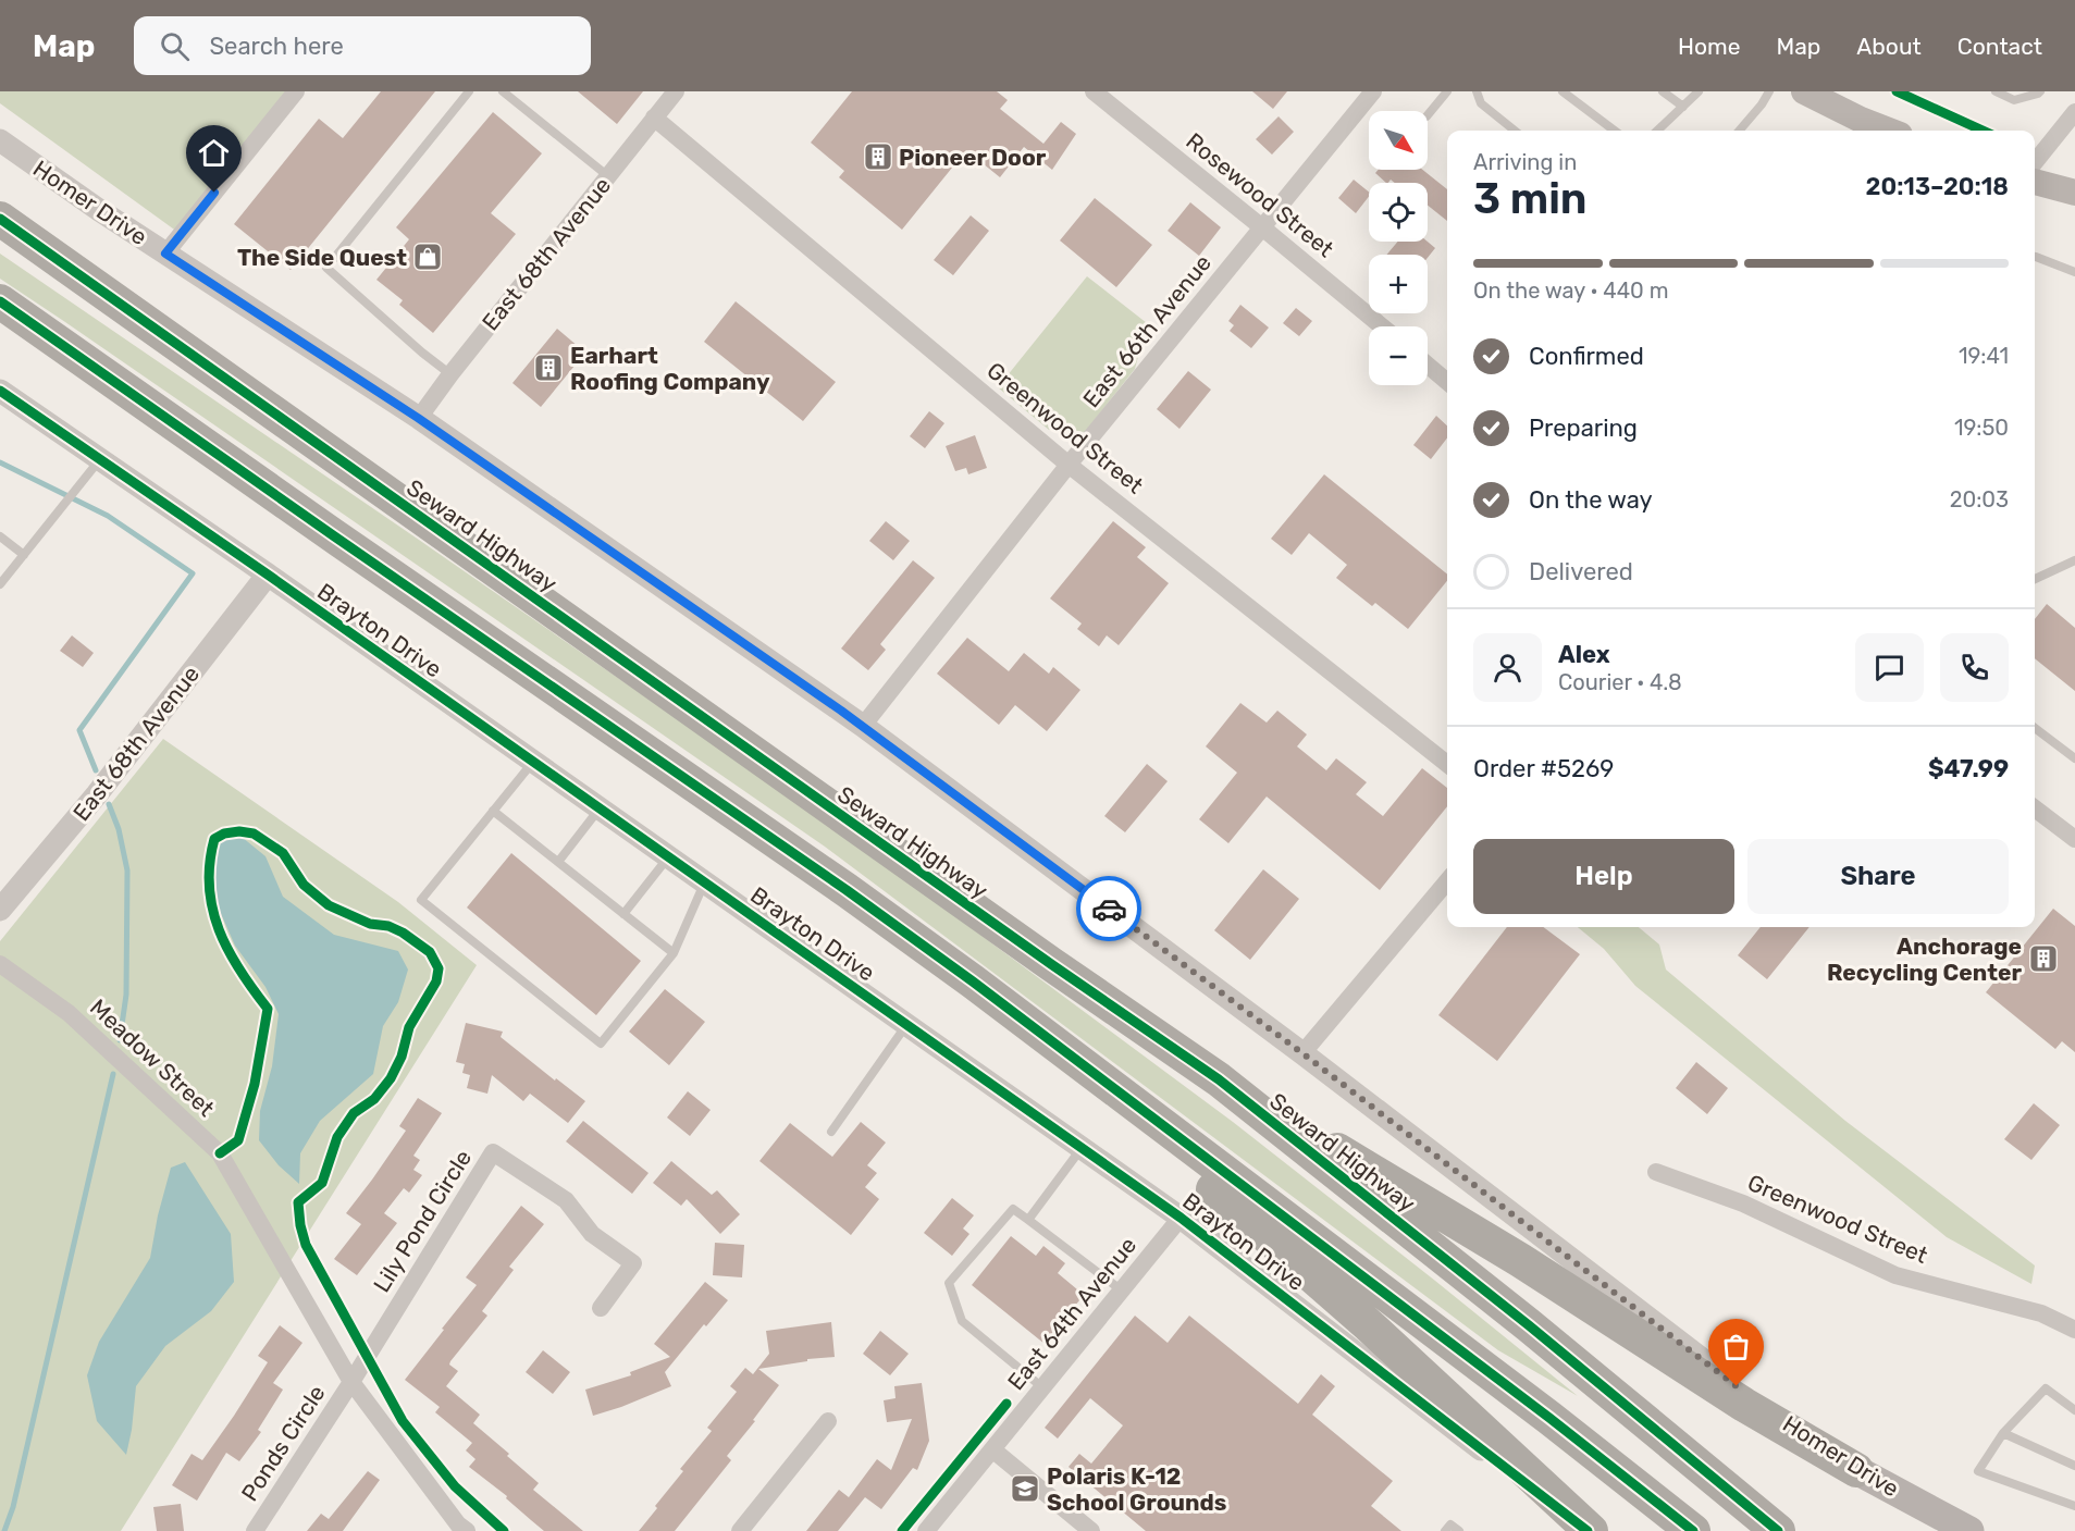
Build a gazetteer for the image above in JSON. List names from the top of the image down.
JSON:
{
  "streets": {
    "highway": ["Seward Highway"],
    "main road": ["Homer Drive"],
    "street": [
      "Rosewood Street",
      "East 68th Avenue",
      "East 66th Avenue",
      "Greenwood Street",
      "Brayton Drive",
      "Meadow Street",
      "Lily Pond Circle",
      "East 64th Avenue",
      "Ponds Circle"
    ]
  },
  "crossings": [
    ["Rosewood Street", "East 66th Avenue"],
    ["Homer Drive", "East 68th Avenue"],
    ["Homer Drive", "East 66th Avenue"],
    ["East 68th Avenue", "Greenwood Street"],
    ["East 68th Avenue", "Brayton Drive"],
    ["East 66th Avenue", "Greenwood Street"],
    ["Brayton Drive", "East 64th Avenue"],
    ["Meadow Street", "Lily Pond Circle"],
    ["Meadow Street", "Ponds Circle"],
    ["Lily Pond Circle", "Ponds Circle"]
  ],
  "places": {
    "building": ["Pioneer Door", "Earhart Roofing Company", "Anchorage Recycling Center"],
    "shop": ["The Side Quest"],
    "school or university": ["Polaris K-12 School Grounds"]
  },
  "north": "bottom right",
  "page": {
    "header": "Map",
    "search": "Search here",
    "nav": [
      "Home",
      "Map",
      "About",
      "Contact"
    ],
    "map_buttons": ["+", "−"],
    "heading": ["3 min", "Arriving in", "20:13–20:18"],
    "panel": [
      "Alex",
      "Courier · 4.8",
      "Order #5269",
      "$47.99"
    ],
    "bar": "On the way · 440 m",
    "list": [
      ["Confirmed", "19:41"],
      ["Preparing", "19:50"],
      ["On the way", "20:03"],
      "Delivered"
    ],
    "buttons": ["Help", "Share"]
  }
}
